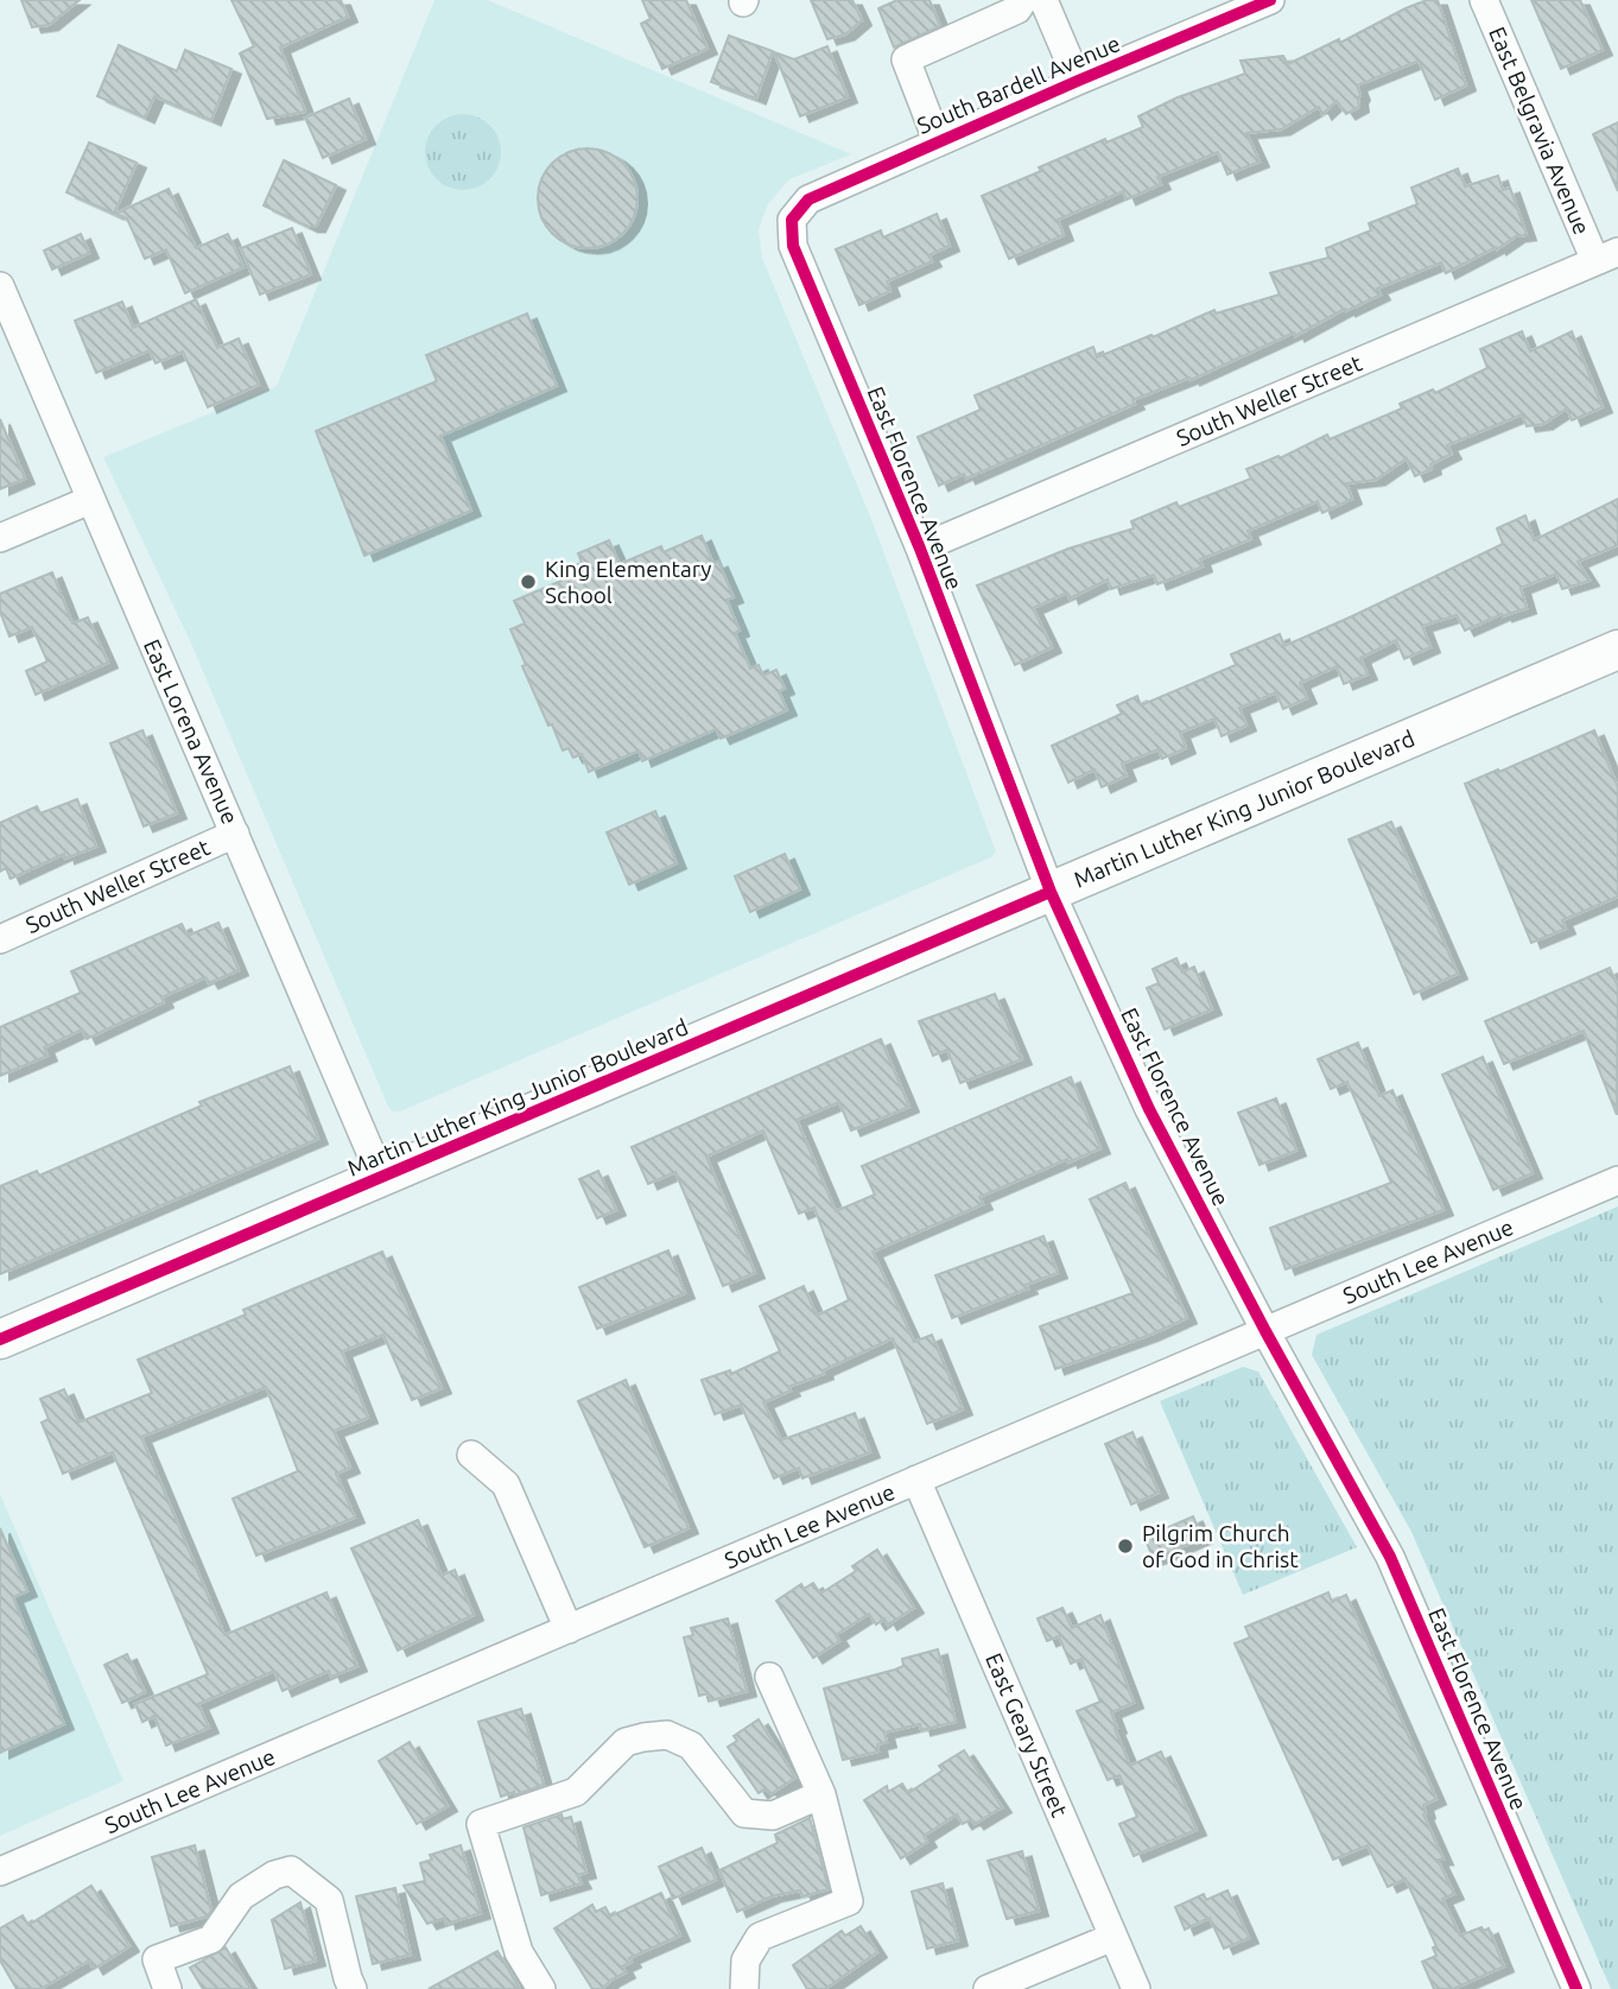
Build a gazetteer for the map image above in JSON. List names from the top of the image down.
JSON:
{
  "streets": {
    "street": [
      "South Bardell Avenue",
      "East Belgravia Avenue",
      "South Weller Street",
      "East Florence Avenue",
      "East Lorena Avenue",
      "Martin Luther King Junior Boulevard",
      "South Lee Avenue",
      "East Geary Street"
    ]
  },
  "crossings": [
    ["South Bardell Avenue", "East Florence Avenue"],
    ["East Belgravia Avenue", "South Weller Street"],
    ["South Weller Street", "East Florence Avenue"],
    ["South Weller Street", "East Lorena Avenue"],
    ["East Florence Avenue", "Martin Luther King Junior Boulevard"],
    ["East Florence Avenue", "South Lee Avenue"],
    ["East Lorena Avenue", "Martin Luther King Junior Boulevard"],
    ["South Lee Avenue", "East Geary Street"]
  ],
  "places": ["King Elementary School", "Pilgrim Church of God in Christ"]
}
